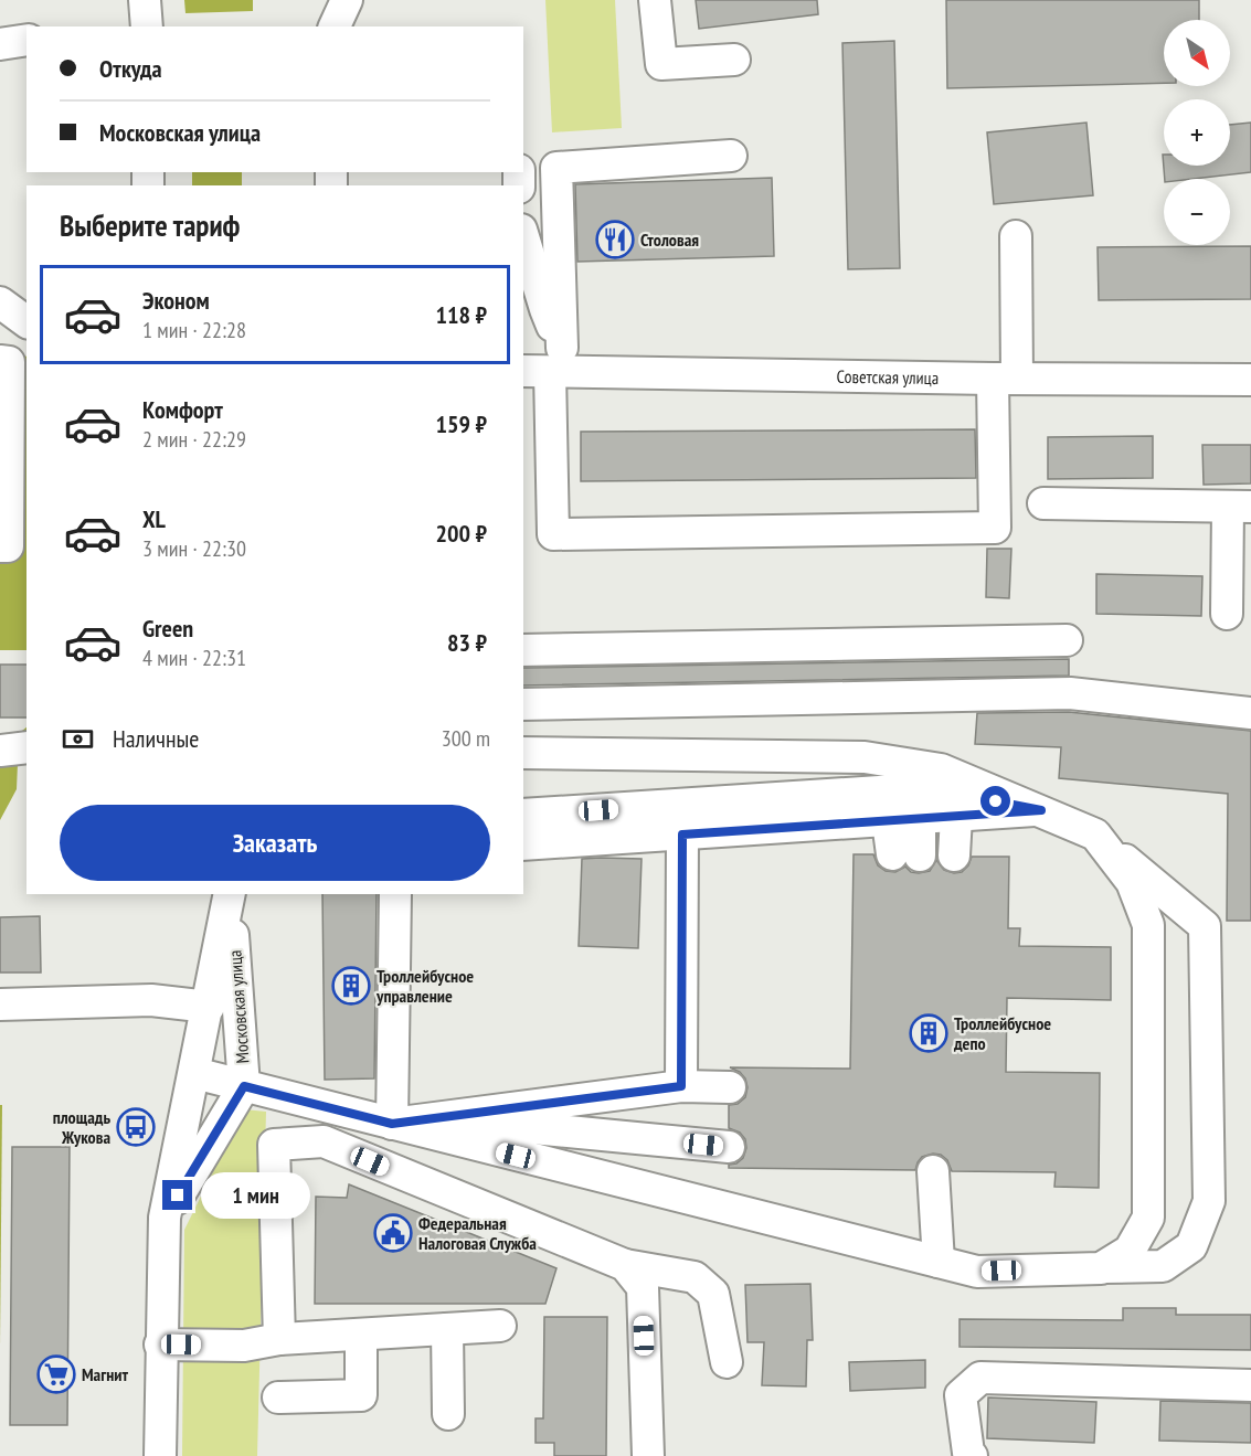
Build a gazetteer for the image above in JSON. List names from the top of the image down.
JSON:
{
  "streets": {
    "street": ["Советская улица", "Московская улица"]
  },
  "places": {
    "restaurant": ["Столовая"],
    "building": ["Троллейбусное управление", "Троллейбусное депо"],
    "bus stop": ["площадь Жукова"],
    "public building": ["Федеральная Налоговая Служба"],
    "supermarket": ["Магнит"]
  },
  "north": "bottom right",
  "page": {
    "map_buttons": ["+", "−"],
    "banner": ["Откуда", "Московская улица"],
    "heading": "Выберите тариф",
    "list": [
      {
        "name": "Эконом",
        "note": "1 мин · 22:28",
        "value": "118 ₽"
      },
      {
        "name": "Комфорт",
        "note": "2 мин · 22:29",
        "value": "159 ₽"
      },
      {
        "name": "XL",
        "note": "3 мин · 22:30",
        "value": "200 ₽"
      },
      {
        "name": "Green",
        "note": "4 мин · 22:31",
        "value": "83 ₽"
      }
    ],
    "pay": ["Наличные", "300 m"],
    "buttons": "Заказать",
    "bubble": "1 мин"
  }
}
